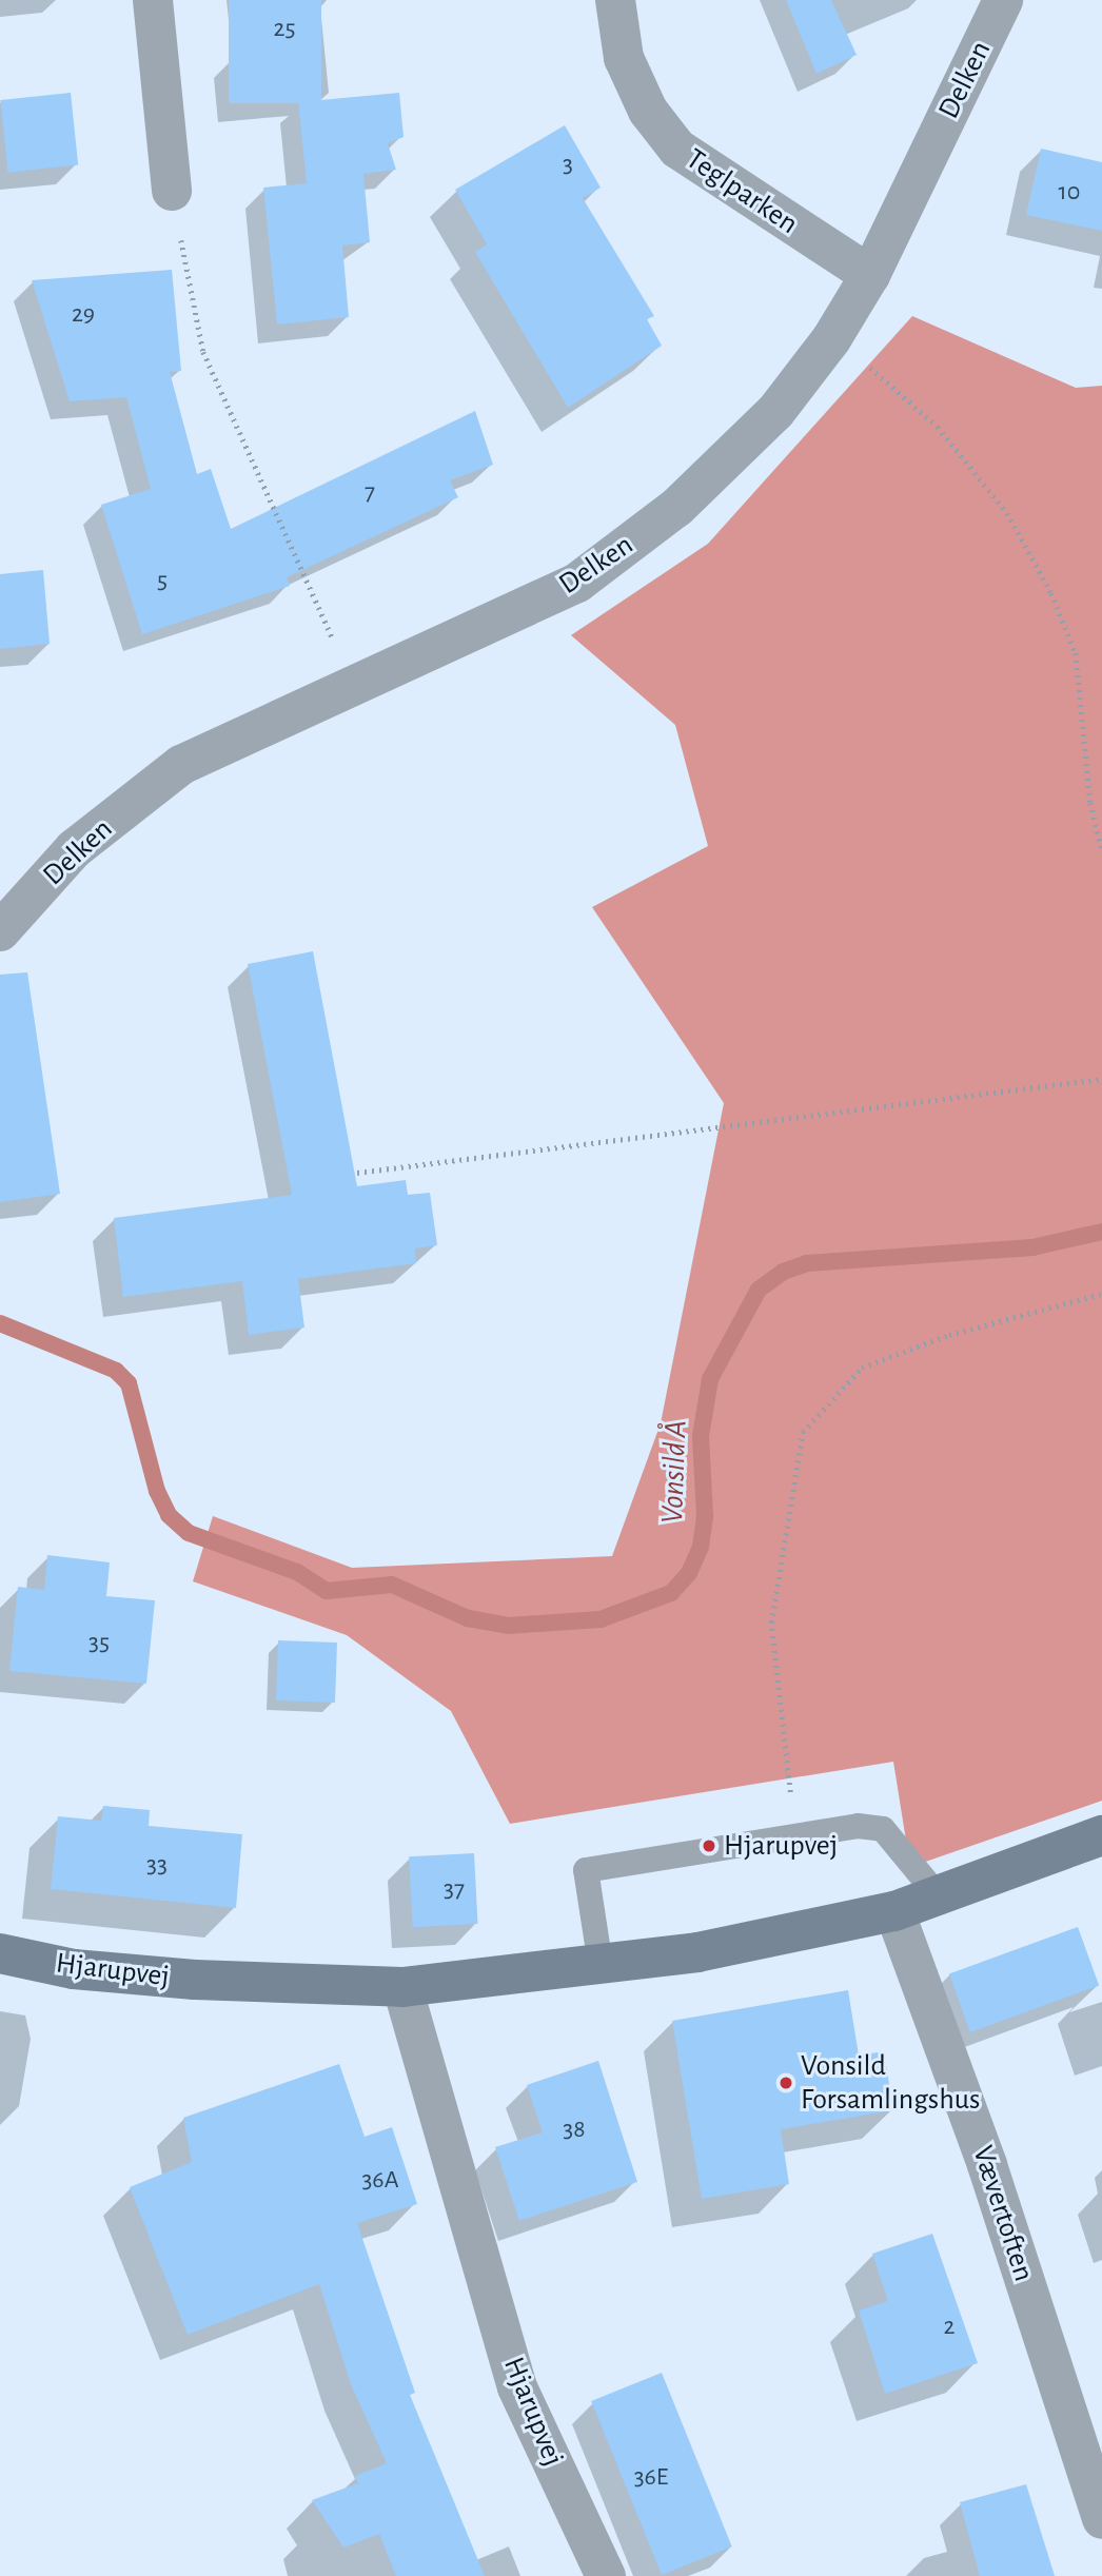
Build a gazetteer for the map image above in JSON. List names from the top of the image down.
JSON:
{
  "streets": {
    "street": [
      "Delken",
      "Teglparken",
      "Hjarupvej",
      "Vævertoften"
    ]
  },
  "crossings": [
    ["Delken", "Teglparken"],
    ["Hjarupvej", "Vævertoften"]
  ],
  "water": ["Vonsild Å"],
  "places": ["Hjarupvej", "Vonsild Forsamlingshus"],
  "house_numbers": [
    "25",
    "3",
    "10",
    "29",
    "7",
    "5",
    "35",
    "33",
    "37",
    "38",
    "36A",
    "2",
    "36E"
  ]
}
